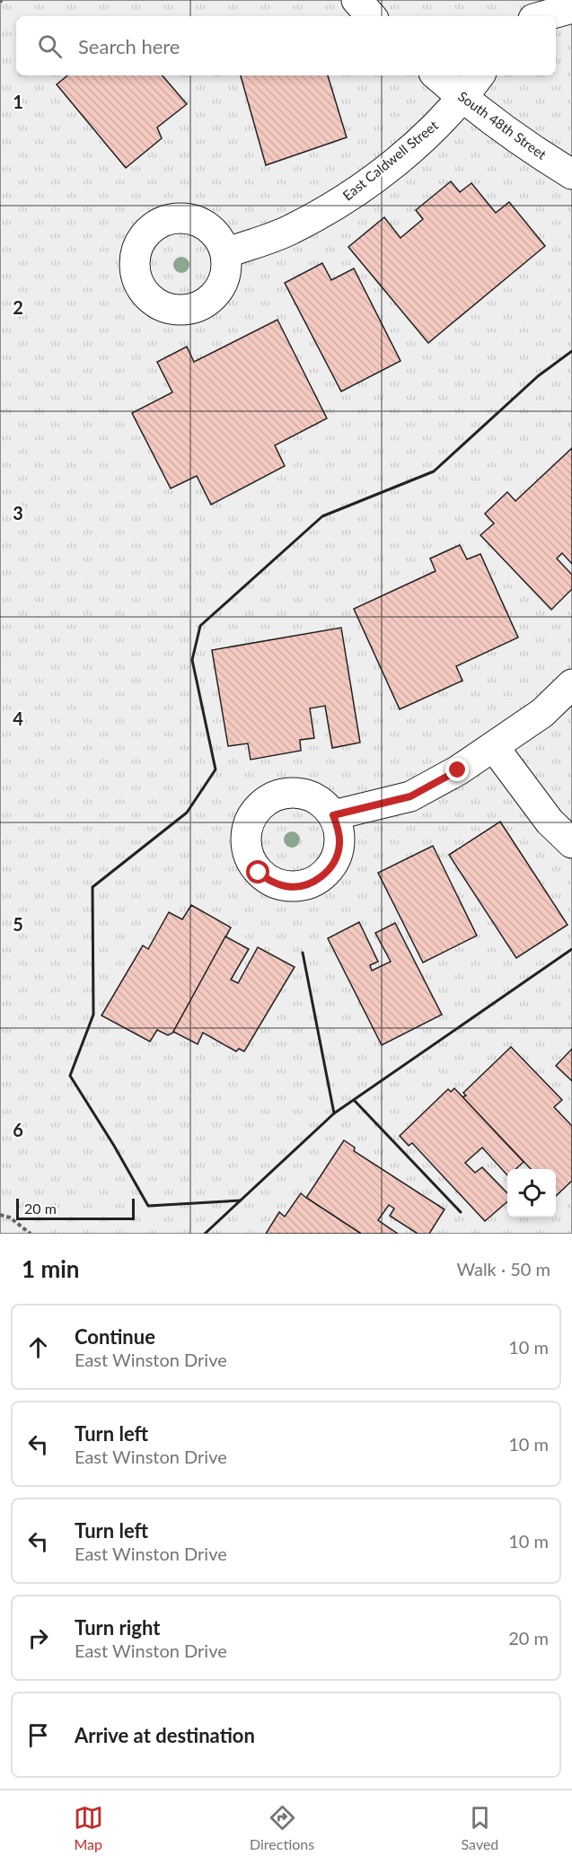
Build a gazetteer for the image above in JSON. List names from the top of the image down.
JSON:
{
  "streets": {
    "street": ["South 48th Street", "East Caldwell Street"]
  },
  "crossings": [
    ["South 48th Street", "East Caldwell Street"]
  ],
  "scale_bar": "20 m",
  "page": {
    "search": "Search here",
    "scale": "20 m",
    "heading": ["1 min", "Walk · 50 m"],
    "list": [
      ["Continue", "East Winston Drive", "10 m"],
      ["Turn left", "East Winston Drive", "10 m"],
      ["Turn left", "East Winston Drive", "10 m"],
      ["Turn right", "East Winston Drive", "20 m"],
      "Arrive at destination"
    ],
    "nav": ["Map", "Directions", "Saved"]
  },
  "grid": {
    "rows": [
      "1",
      "2",
      "3",
      "4",
      "5",
      "6"
    ]
  }
}
